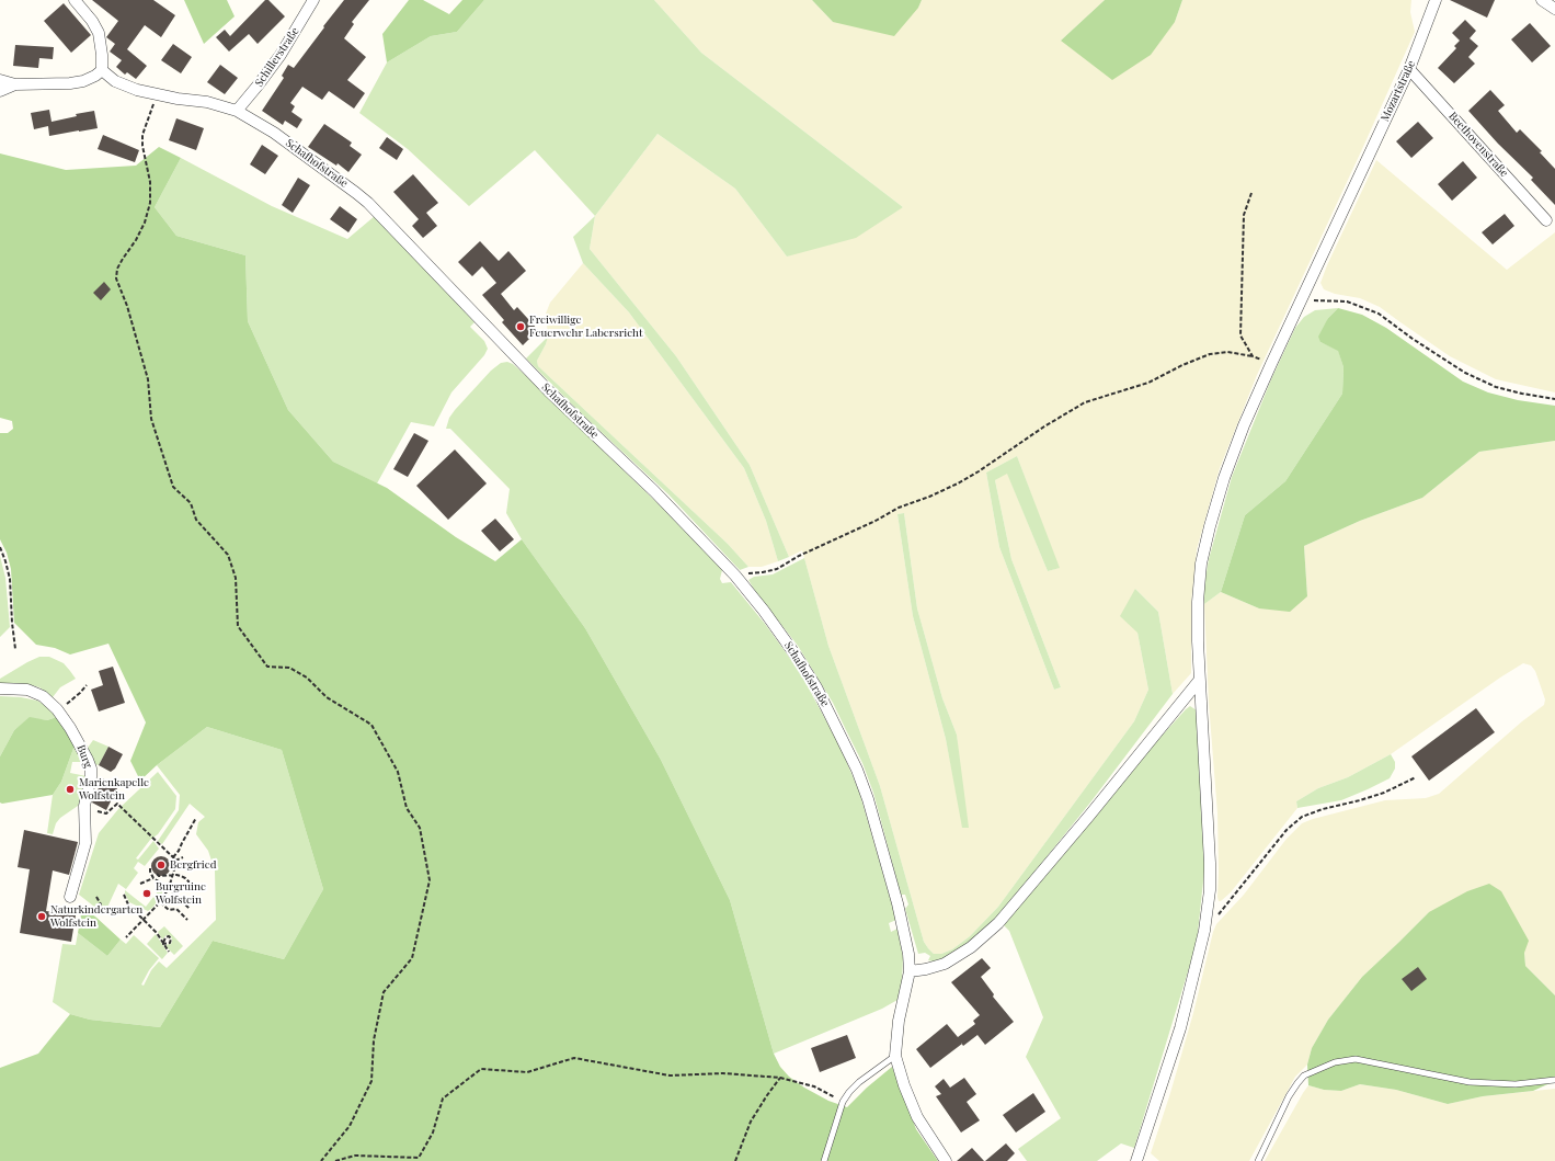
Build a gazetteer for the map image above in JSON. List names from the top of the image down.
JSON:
{
  "streets": {
    "street": [
      "Schillerstraße",
      "Mozartstraße",
      "Beethovenstraße",
      "Schafhofstraße",
      "Burg"
    ]
  },
  "crossings": [
    ["Schillerstraße", "Schafhofstraße"],
    ["Mozartstraße", "Beethovenstraße"]
  ],
  "places": [
    "Freiwillige Feuerwehr Labersricht",
    "Marienkapelle Wolfstein",
    "Bergfried",
    "Burgruine Wolfstein",
    "Naturkindergarten Wolfstein"
  ]
}
